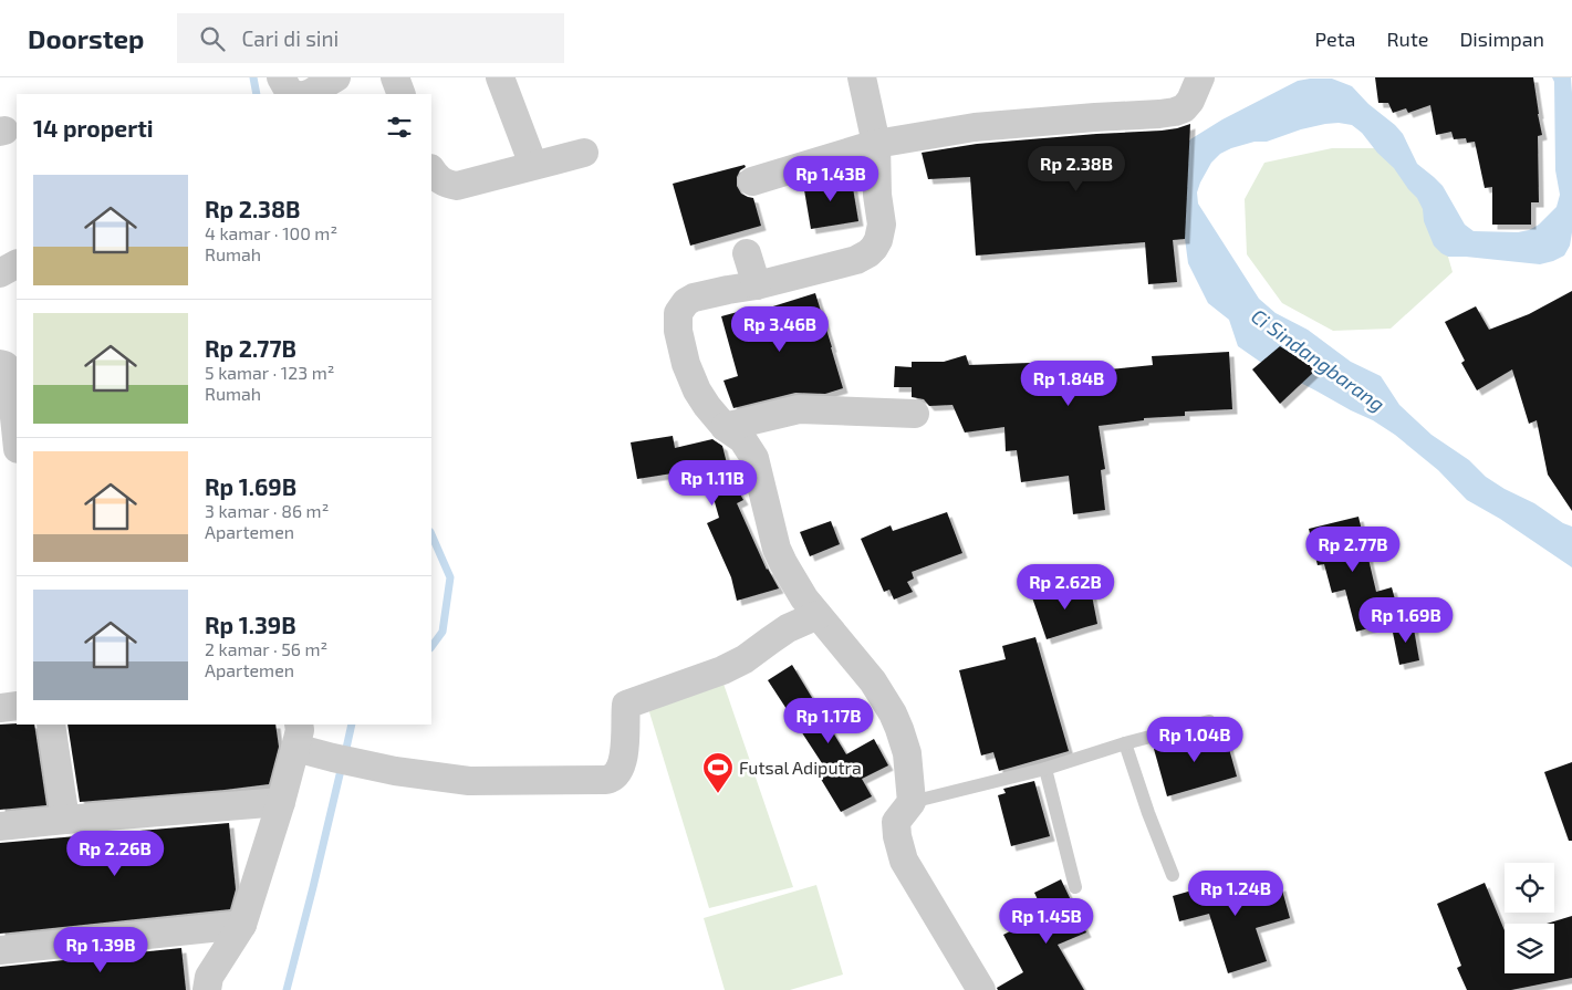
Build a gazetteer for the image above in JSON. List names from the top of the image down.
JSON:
{
  "water": ["Ci Sindangbarang"],
  "places": {
    "sports": ["Futsal Adiputra"]
  },
  "page": {
    "header": "Doorstep",
    "search": "Cari di sini",
    "nav": ["Peta", "Rute", "Disimpan"],
    "heading": "14 properti",
    "price": [
      "Rp 2.38B",
      "Rp 1.43B",
      "Rp 3.46B",
      "Rp 1.84B",
      "Rp 1.11B",
      "Rp 2.77B",
      "Rp 2.62B",
      "Rp 1.69B",
      "Rp 1.17B",
      "Rp 1.04B",
      "Rp 2.26B",
      "Rp 1.24B",
      "Rp 1.45B",
      "Rp 1.39B"
    ],
    "list": [
      {
        "name": "Rp 2.38B",
        "note": "4 kamar · 100 m² · Rumah"
      },
      {
        "name": "Rp 2.77B",
        "note": "5 kamar · 123 m² · Rumah"
      },
      {
        "name": "Rp 1.69B",
        "note": "3 kamar · 86 m² · Apartemen"
      },
      {
        "name": "Rp 1.39B",
        "note": "2 kamar · 56 m² · Apartemen"
      }
    ]
  }
}
